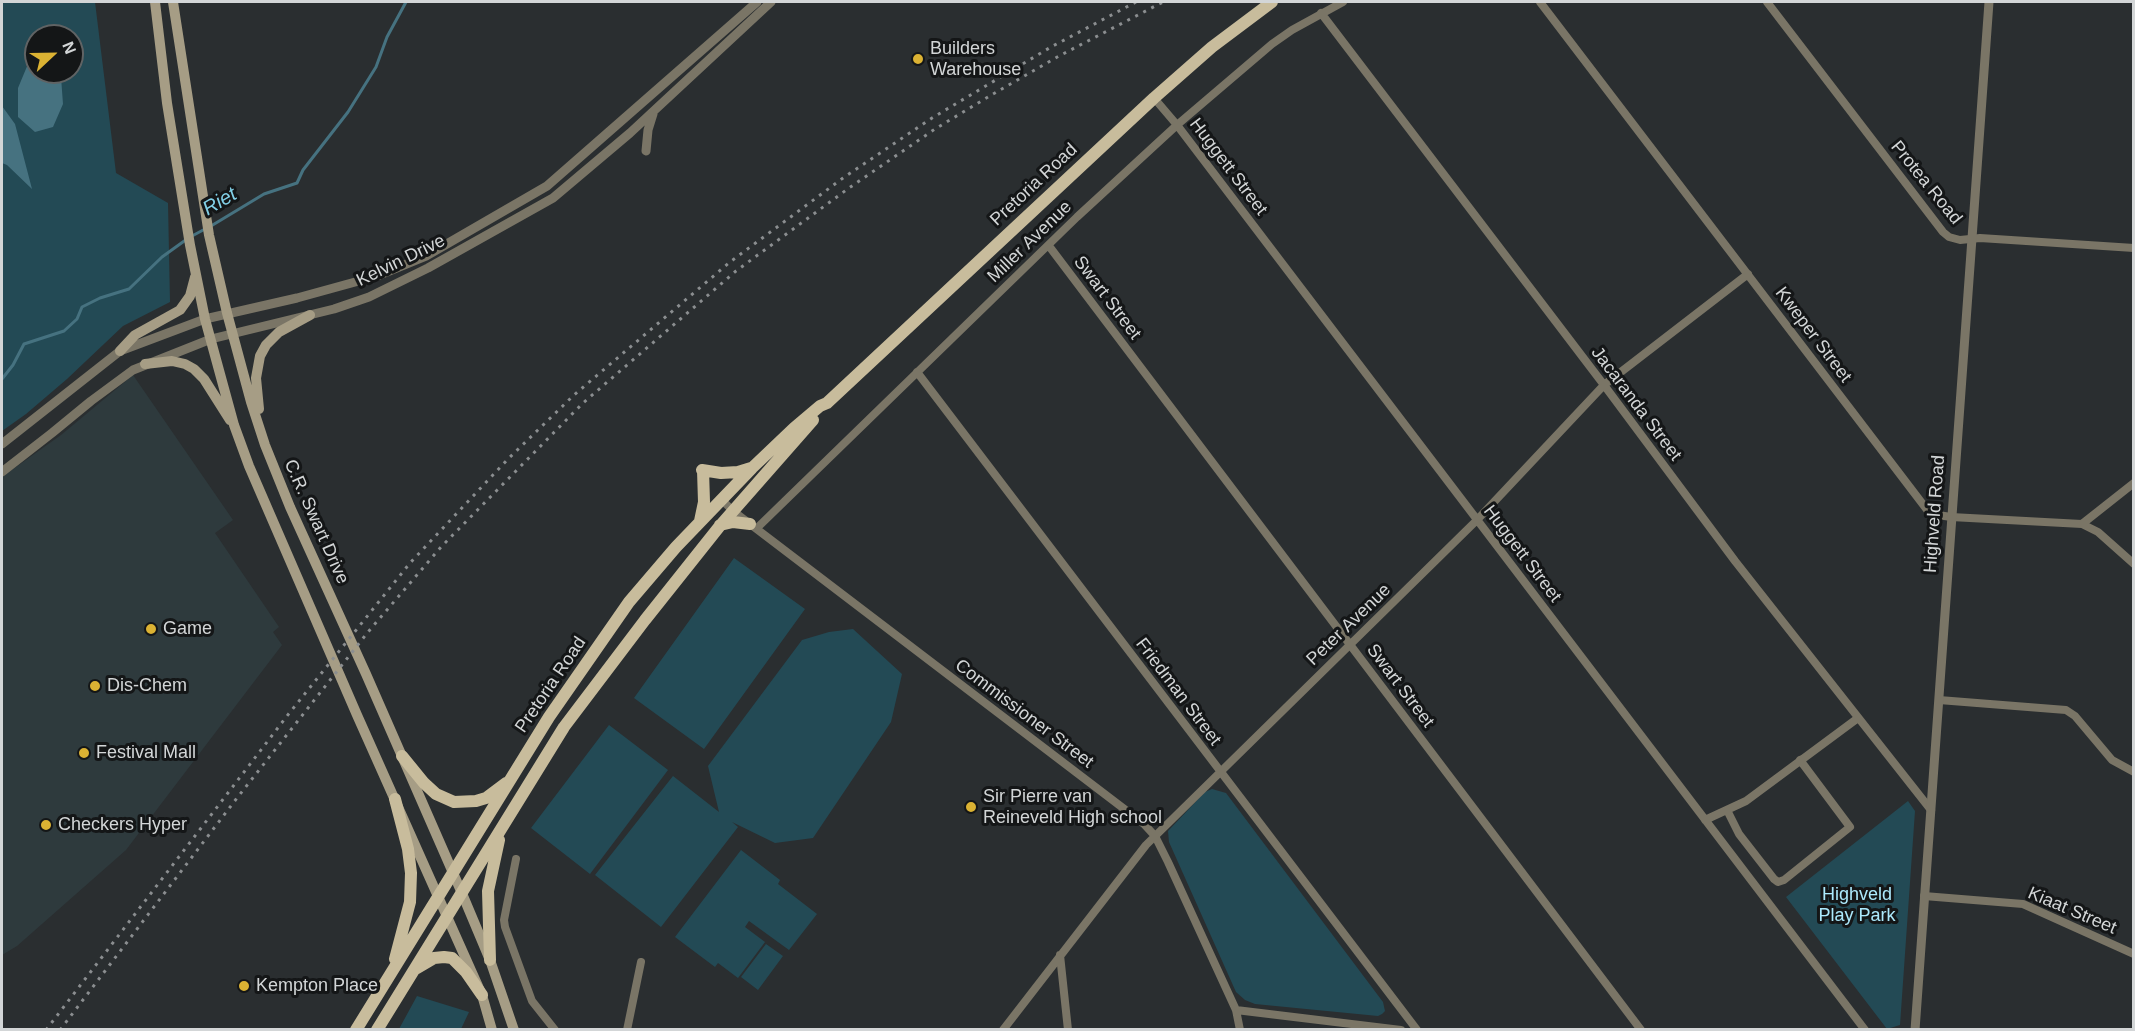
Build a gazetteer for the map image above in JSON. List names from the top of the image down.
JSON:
{
  "streets": {
    "main road": ["Pretoria Road", "C.R. Swart Drive"],
    "street": [
      "Huggett Street",
      "Protea Road",
      "Miller Avenue",
      "Kelvin Drive",
      "Swart Street",
      "Kweper Street",
      "Jacaranda Street",
      "Highveld Road",
      "Peter Avenue",
      "Friedman Street",
      "Commissioner Street",
      "Kiaat Street"
    ]
  },
  "crossings": [
    ["Huggett Street", "Pretoria Road"],
    ["Huggett Street", "Miller Avenue"],
    ["Huggett Street", "Peter Avenue"],
    ["Protea Road", "Highveld Road"],
    ["Pretoria Road", "C.R. Swart Drive"],
    ["Pretoria Road", "Commissioner Street"],
    ["Miller Avenue", "Swart Street"],
    ["Miller Avenue", "Jacaranda Street"],
    ["Miller Avenue", "Friedman Street"],
    ["Miller Avenue", "Commissioner Street"],
    ["Kelvin Drive", "C.R. Swart Drive"],
    ["Swart Street", "Peter Avenue"],
    ["Kweper Street", "Highveld Road"],
    ["Kweper Street", "Peter Avenue"],
    ["Jacaranda Street", "Highveld Road"],
    ["Jacaranda Street", "Peter Avenue"],
    ["Highveld Road", "Kiaat Street"],
    ["Peter Avenue", "Friedman Street"],
    ["Peter Avenue", "Commissioner Street"]
  ],
  "water": ["Riet"],
  "parks": ["Highveld Play Park"],
  "places": [
    "Builders Warehouse",
    "Game",
    "Dis-Chem",
    "Festival Mall",
    "Sir Pierre van Reineveld High school",
    "Checkers Hyper",
    "Kempton Place"
  ],
  "north": "right"
}
